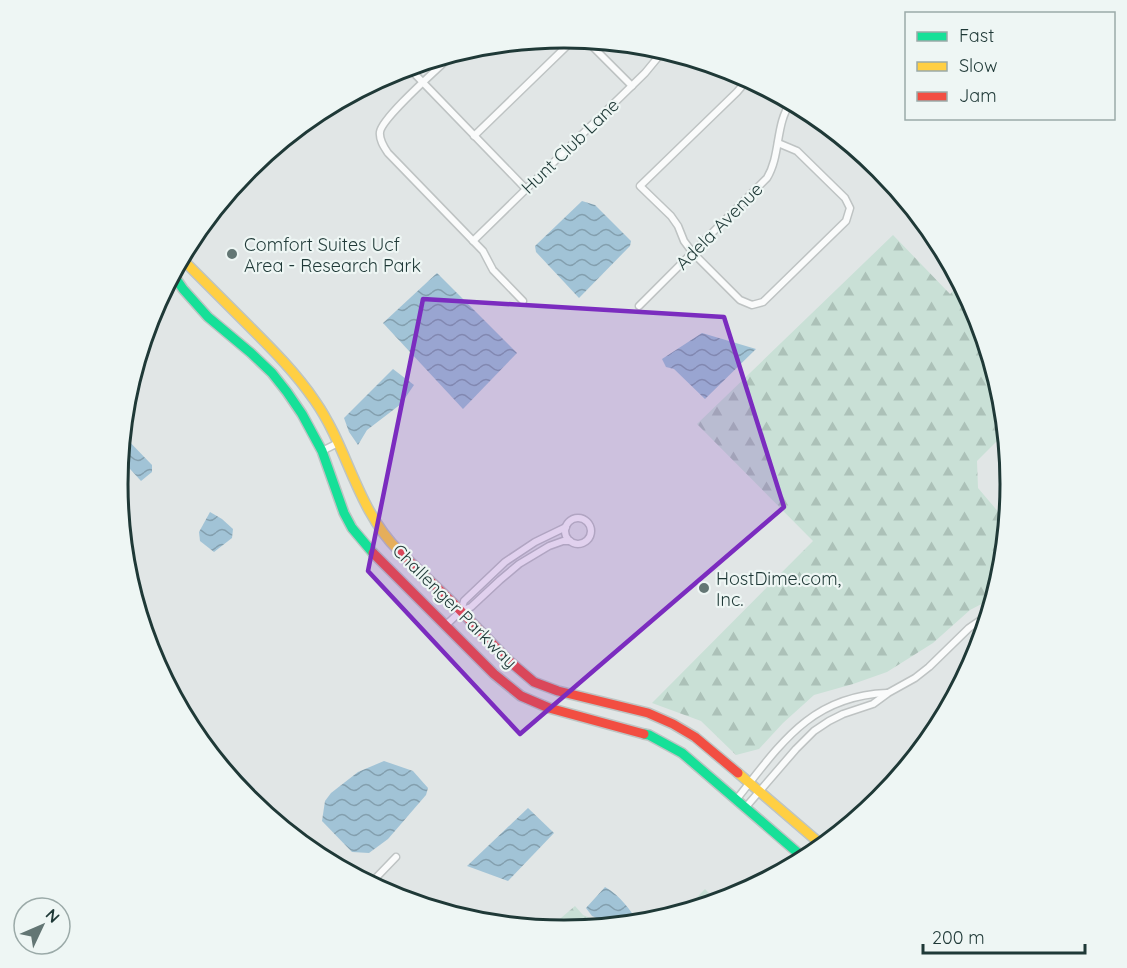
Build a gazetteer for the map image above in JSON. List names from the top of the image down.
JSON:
{
  "streets": {
    "main road": ["Challenger Parkway"],
    "street": ["Hunt Club Lane", "Adela Avenue"]
  },
  "places": ["Comfort Suites Ucf Area - Research Park", "HostDime.com, Inc."],
  "legend": ["Fast", "Slow", "Jam"],
  "scale_bar": "200 m",
  "north": "top right"
}
